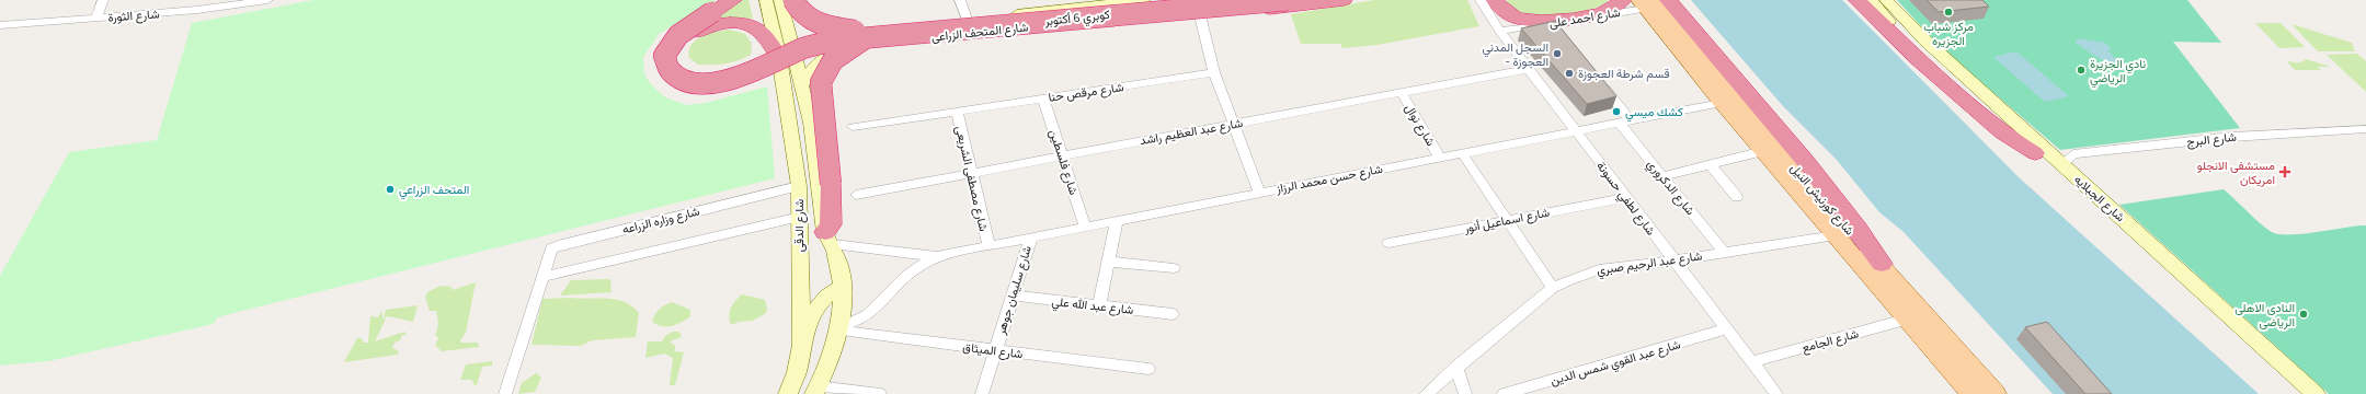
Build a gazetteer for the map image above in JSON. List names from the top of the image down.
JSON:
{
  "streets": {
    "highway": ["كوبري 6 أكتوبر"],
    "main road": ["شارع كورنيش النيل"],
    "street": [
      "شارع الثورة",
      "شارع احمد على",
      "شارع المتحف الزراعى",
      "شارع مرقص حنا",
      "شارع نوال",
      "شارع عبد العظيم راشد",
      "شارع البرج",
      "شارع فلسطين",
      "شارع مصطفى الشريعى",
      "شارع حسن محمد الرزاز",
      "شارع الدكروري",
      "شارع لطفي حسونة",
      "شارع الجبلايه",
      "شارع وزاره الزراعه",
      "شارع اسماعيل أنور",
      "شارع الدقى",
      "شارع عبد الرحيم صبري",
      "شارع سليمان جوهر",
      "شارع عبد الله علي",
      "شارع الجامع",
      "شارع الميثاق",
      "شارع عبد القوي شمس الدين"
    ]
  },
  "crossings": [
    ["كوبري 6 أكتوبر", "شارع المتحف الزراعى"],
    ["شارع احمد على", "شارع لطفي حسونة"],
    ["شارع احمد على", "شارع كورنيش النيل"],
    ["شارع المتحف الزراعى", "شارع الدقى"],
    ["شارع مرقص حنا", "شارع فلسطين"],
    ["شارع مرقص حنا", "شارع مصطفى الشريعى"],
    ["شارع نوال", "شارع عبد العظيم راشد"],
    ["شارع نوال", "شارع حسن محمد الرزاز"],
    ["شارع عبد العظيم راشد", "شارع فلسطين"],
    ["شارع عبد العظيم راشد", "شارع مصطفى الشريعى"],
    ["شارع عبد العظيم راشد", "شارع لطفي حسونة"],
    ["شارع البرج", "شارع الجبلايه"],
    ["شارع فلسطين", "شارع حسن محمد الرزاز"],
    ["شارع مصطفى الشريعى", "شارع حسن محمد الرزاز"],
    ["شارع حسن محمد الرزاز", "شارع الدكروري"],
    ["شارع حسن محمد الرزاز", "شارع لطفي حسونة"],
    ["شارع حسن محمد الرزاز", "شارع كورنيش النيل"],
    ["شارع حسن محمد الرزاز", "شارع الدقى"],
    ["شارع حسن محمد الرزاز", "شارع سليمان جوهر"],
    ["شارع حسن محمد الرزاز", "شارع الميثاق"],
    ["شارع الدكروري", "شارع عبد الرحيم صبري"],
    ["شارع لطفي حسونة", "شارع اسماعيل أنور"],
    ["شارع لطفي حسونة", "شارع عبد الرحيم صبري"],
    ["شارع لطفي حسونة", "شارع الجامع"],
    ["شارع لطفي حسونة", "شارع عبد القوي شمس الدين"],
    ["شارع كورنيش النيل", "شارع عبد الرحيم صبري"],
    ["شارع كورنيش النيل", "شارع الجامع"],
    ["شارع وزاره الزراعه", "شارع الدقى"],
    ["شارع الدقى", "شارع الميثاق"],
    ["شارع سليمان جوهر", "شارع عبد الله علي"],
    ["شارع سليمان جوهر", "شارع الميثاق"]
  ],
  "places": {
    "other": [
      "مركز شباب الجزيره",
      "السجل المدني - العجوزة",
      "نادي الجزيرة الرياضي",
      "قسم شرطة العجوزة",
      "كشك ميسي",
      "المتحف الزراعي",
      "النادى الاهلى الرياضى"
    ],
    "health": ["مستشفى الانجلو امريكان"]
  }
}
